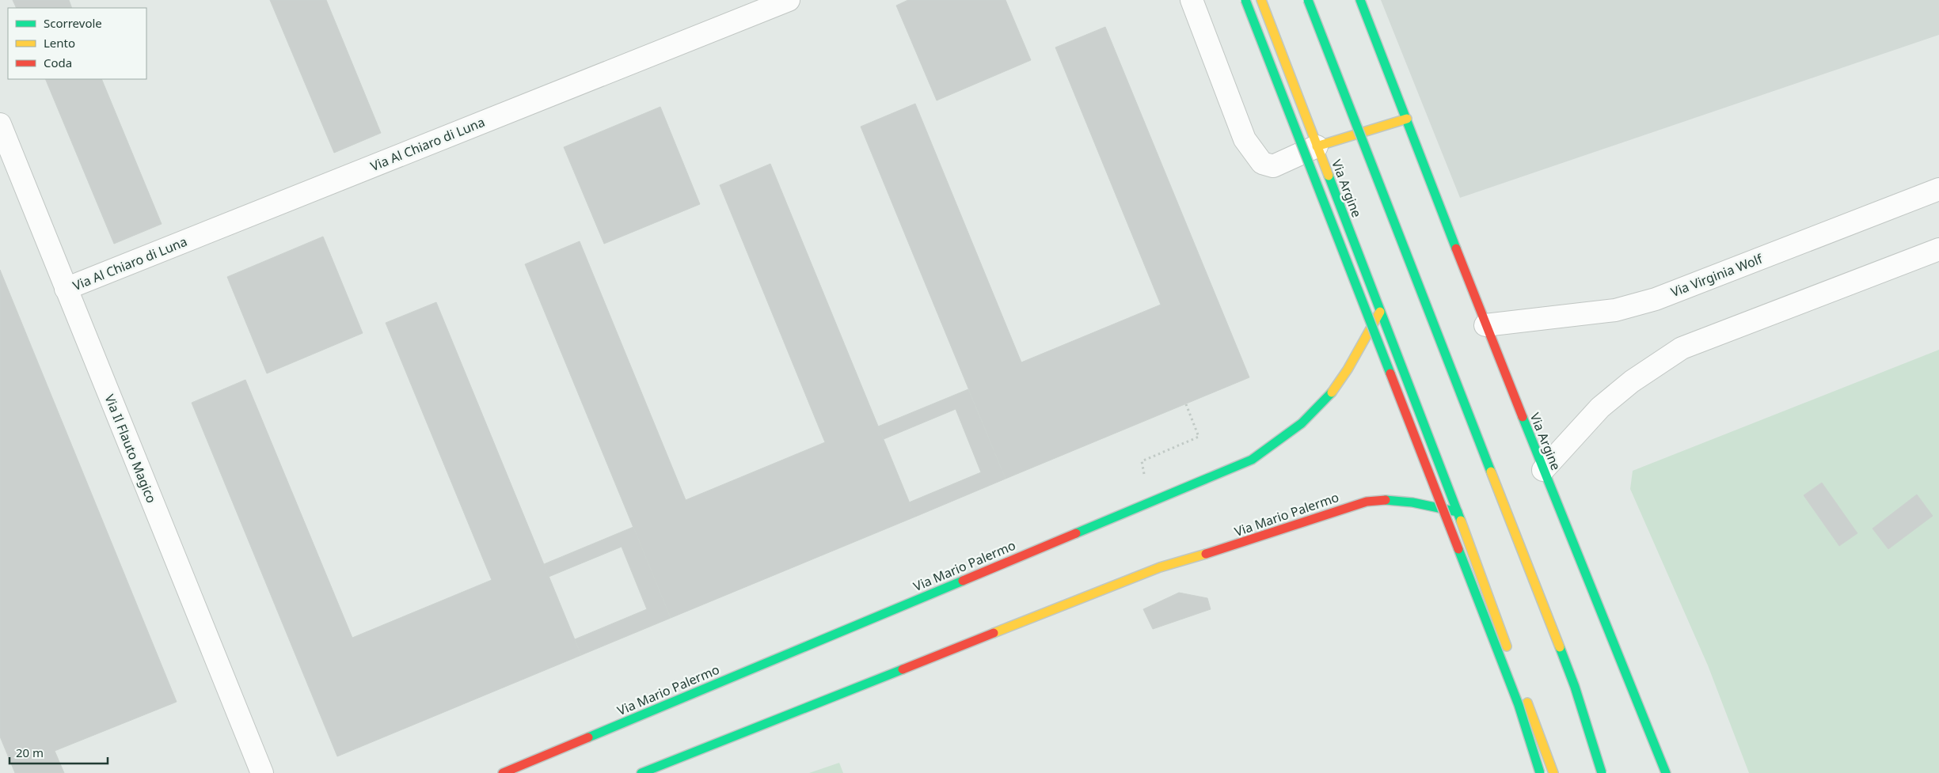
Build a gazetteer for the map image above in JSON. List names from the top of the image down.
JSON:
{
  "streets": {
    "main road": ["Via Argine", "Via Mario Palermo"],
    "street": ["Via Al Chiaro di Luna", "Via Virginia Wolf", "Via Il Flauto Magico"]
  },
  "crossings": [
    ["Via Al Chiaro di Luna", "Via Il Flauto Magico"],
    ["Via Argine", "Via Virginia Wolf"],
    ["Via Argine", "Via Mario Palermo"]
  ],
  "legend": ["Scorrevole", "Lento", "Coda"],
  "scale_bar": "20 m"
}
